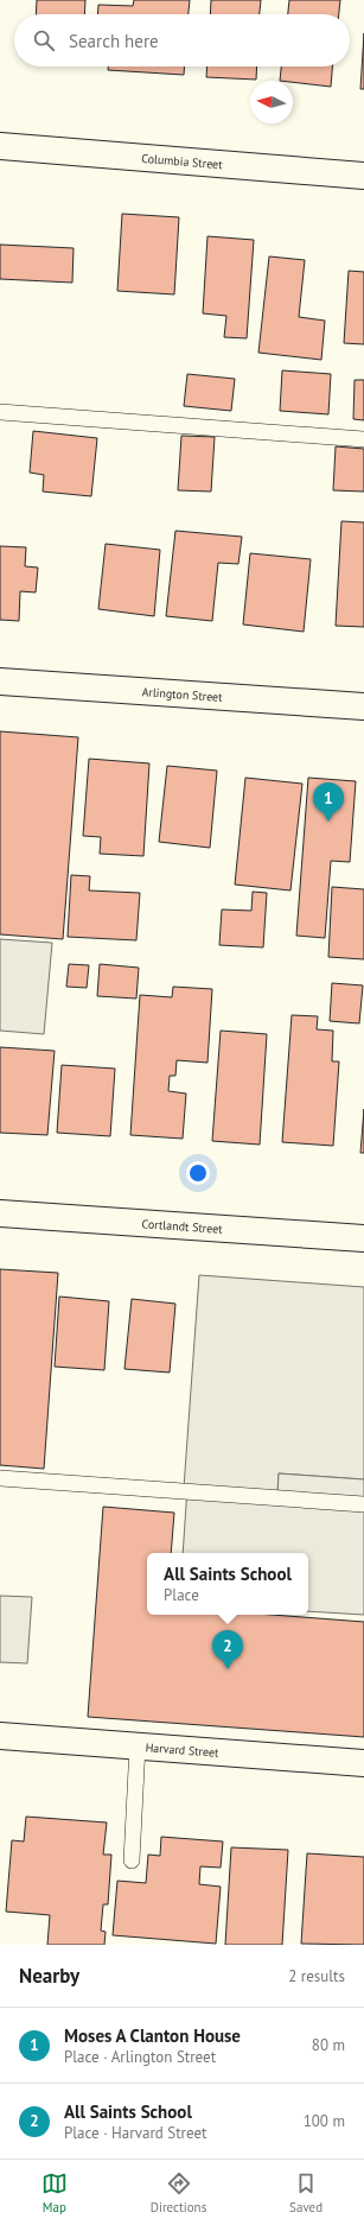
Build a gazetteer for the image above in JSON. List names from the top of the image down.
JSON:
{
  "streets": {
    "street": [
      "Columbia Street",
      "Arlington Street",
      "Cortlandt Street",
      "Harvard Street"
    ]
  },
  "north": "left",
  "page": {
    "search": "Search here",
    "pins": ["1", "2"],
    "popup": ["All Saints School", "Place"],
    "heading": ["Nearby", "2 results"],
    "list": [
      {
        "mark": "1",
        "name": "Moses A Clanton House",
        "note": "Place · Arlington Street",
        "value": "80 m"
      },
      {
        "mark": "2",
        "name": "All Saints School",
        "note": "Place · Harvard Street",
        "value": "100 m"
      }
    ],
    "nav": ["Map", "Directions", "Saved"]
  }
}
